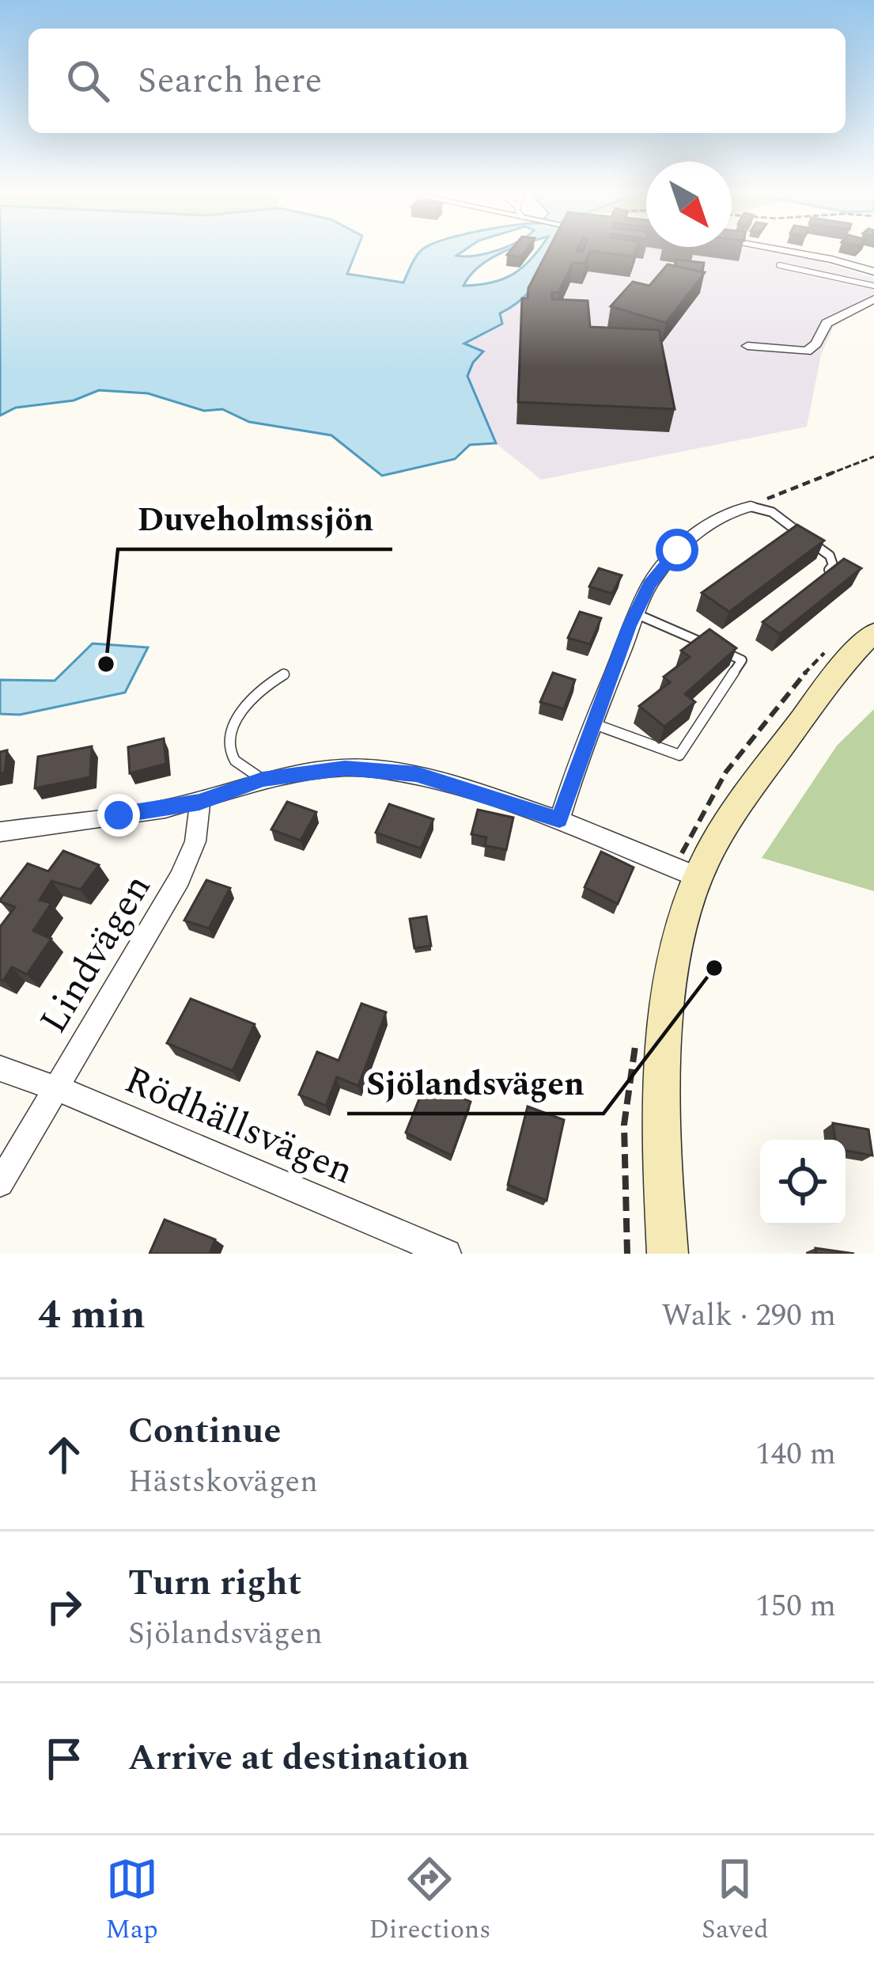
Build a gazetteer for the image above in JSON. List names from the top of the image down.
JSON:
{
  "streets": {
    "street": ["Lindvägen", "Rödhällsvägen"]
  },
  "crossings": [
    ["Lindvägen", "Rödhällsvägen"]
  ],
  "places": ["Duveholmssjön", "Sjölandsvägen"],
  "north": "bottom right",
  "page": {
    "search": "Search here",
    "heading": ["4 min", "Walk · 290 m"],
    "list": [
      ["Continue", "Hästskovägen", "140 m"],
      ["Turn right", "Sjölandsvägen", "150 m"],
      "Arrive at destination"
    ],
    "nav": ["Map", "Directions", "Saved"]
  }
}
